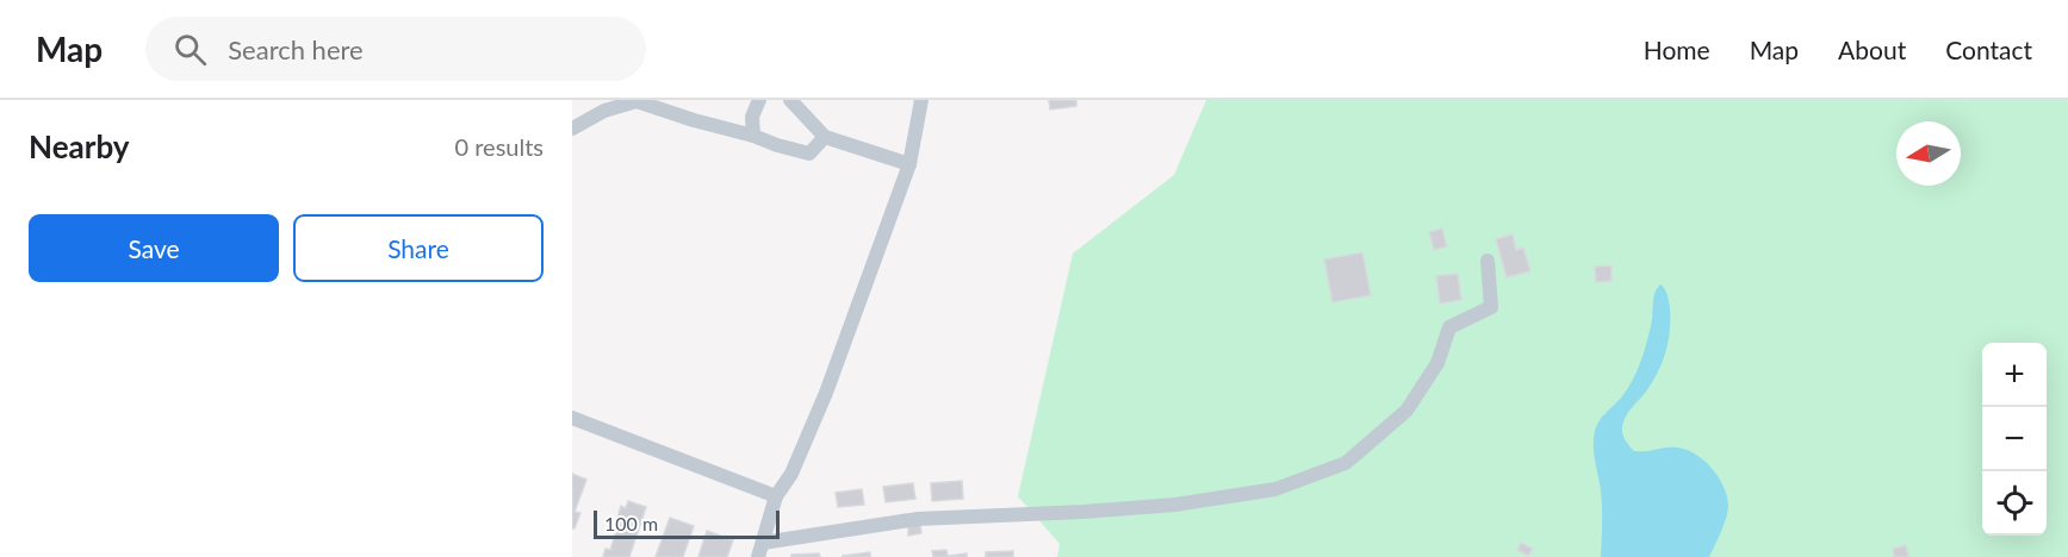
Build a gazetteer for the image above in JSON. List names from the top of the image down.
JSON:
{
  "scale_bar": "100 m",
  "north": "left",
  "page": {
    "header": "Map",
    "search": "Search here",
    "nav": [
      "Home",
      "Map",
      "About",
      "Contact"
    ],
    "heading": ["Nearby", "0 results"],
    "buttons": ["Save", "Share"],
    "map_buttons": ["+", "−"],
    "scale": "100 m"
  }
}
